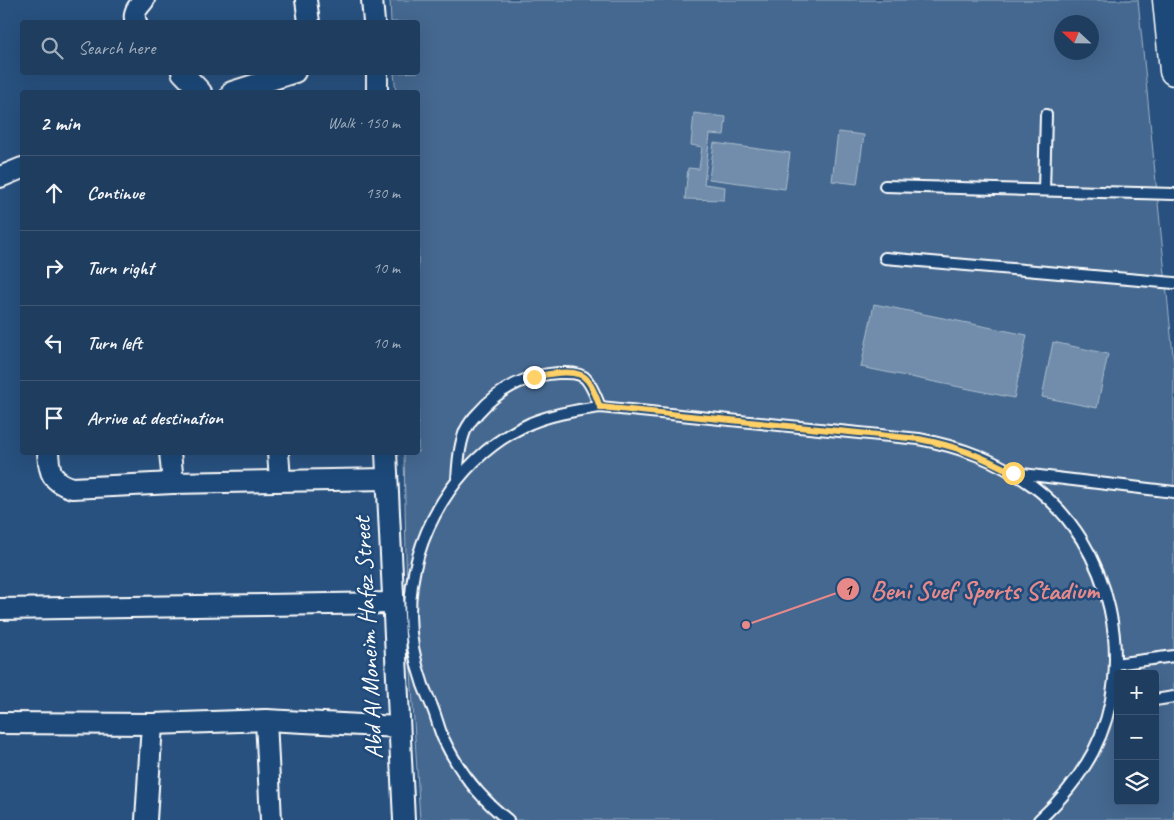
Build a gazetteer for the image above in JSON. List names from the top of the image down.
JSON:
{
  "streets": {
    "street": ["Abd Al Moneim Hafez Street"]
  },
  "places": ["Beni Suef Sports Stadium"],
  "north": "left",
  "page": {
    "search": "Search here",
    "heading": ["2 min", "Walk · 150 m"],
    "list": [
      ["Continue", "130 m"],
      ["Turn right", "10 m"],
      ["Turn left", "10 m"],
      "Arrive at destination"
    ],
    "map_buttons": ["+", "−"]
  }
}
